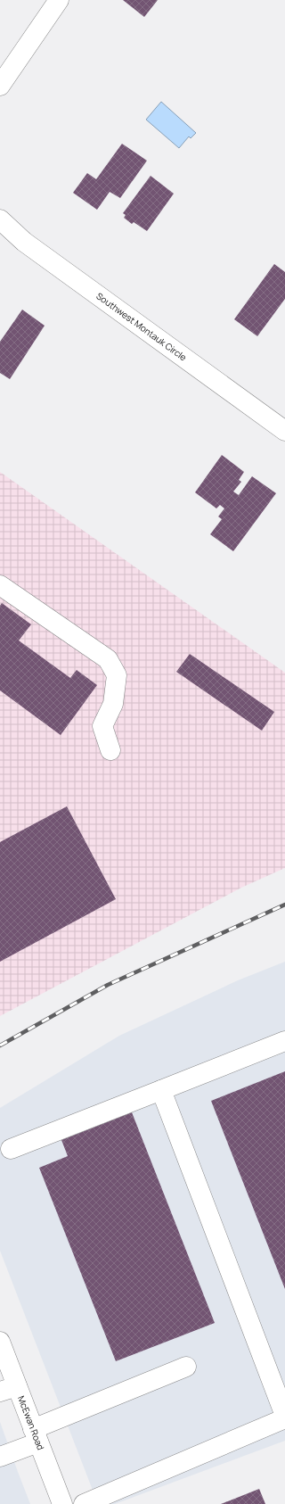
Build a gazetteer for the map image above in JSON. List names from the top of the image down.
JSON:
{
  "streets": {
    "street": ["Southwest Montauk Circle", "McEwan Road"]
  }
}
